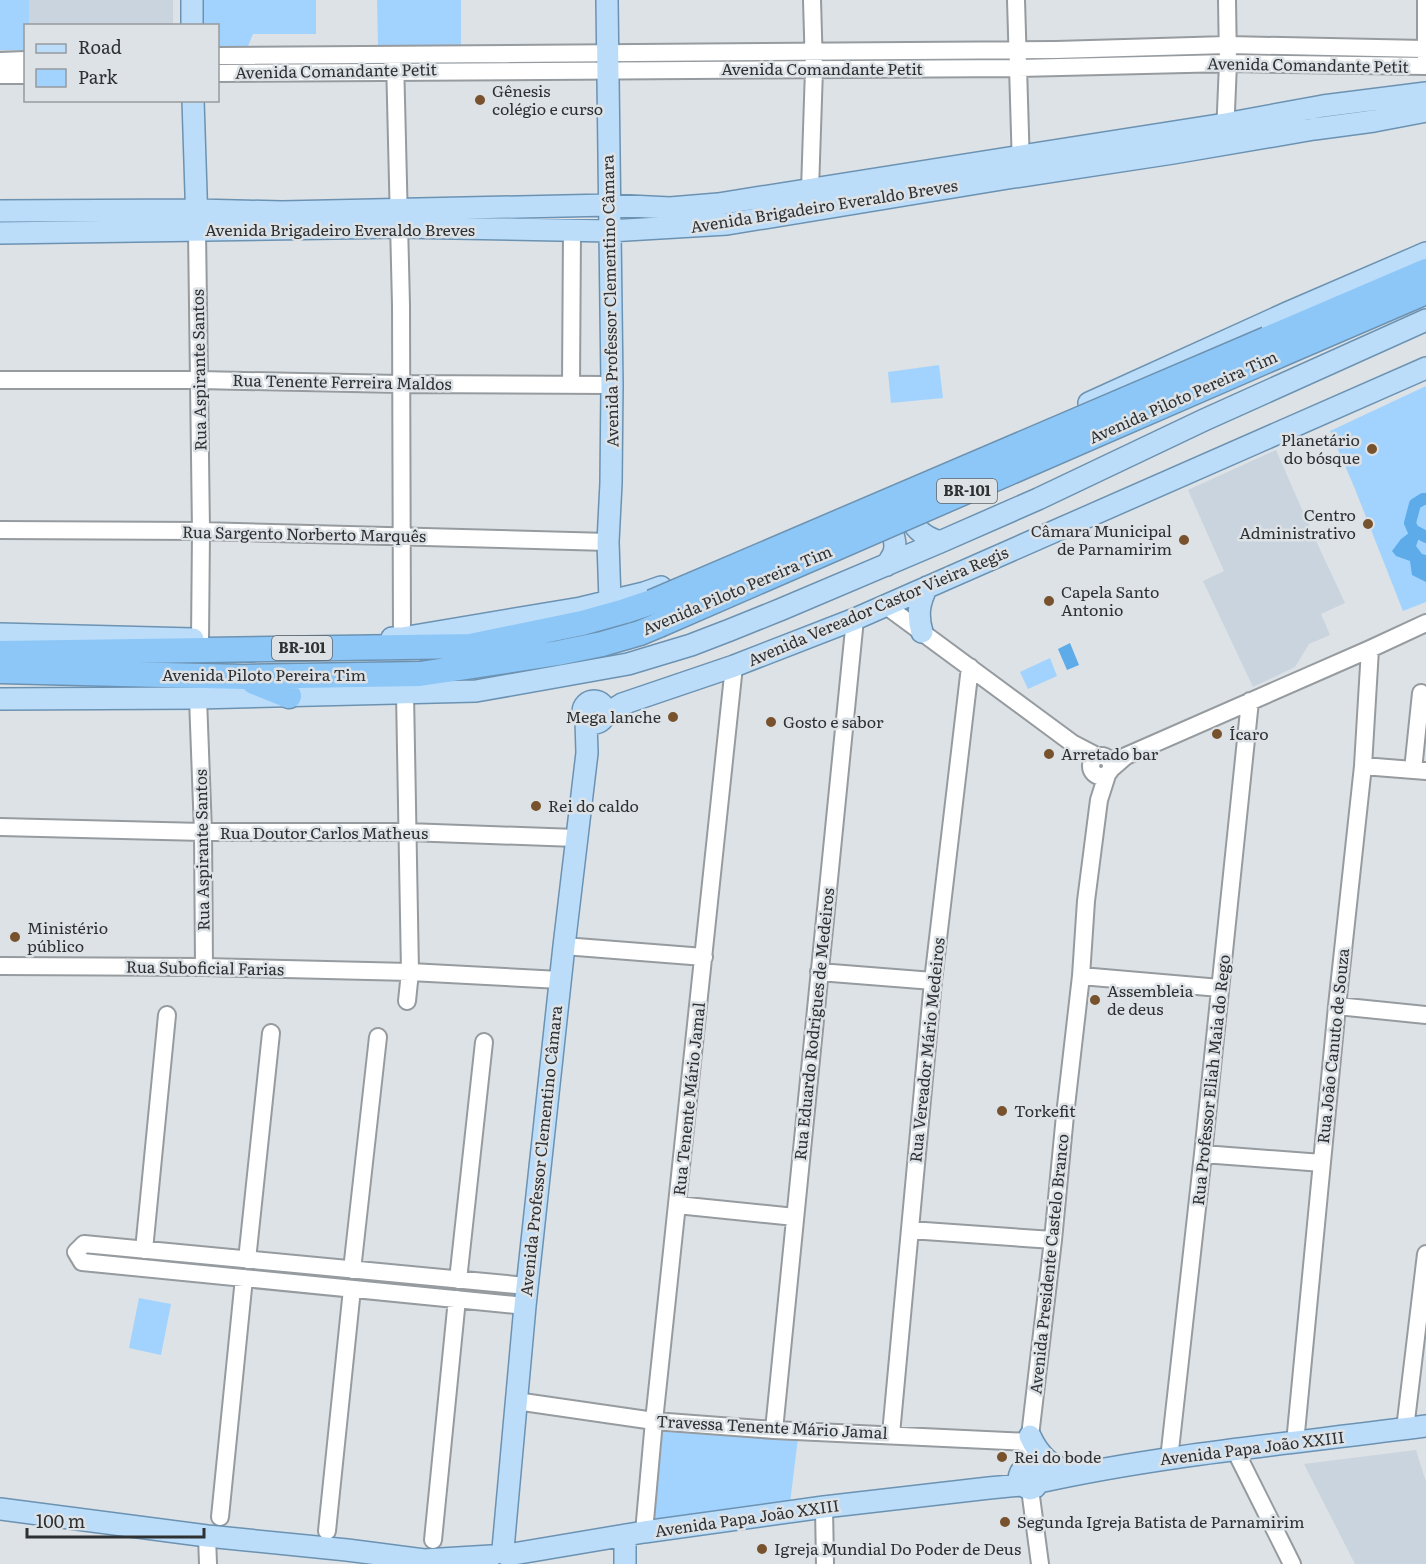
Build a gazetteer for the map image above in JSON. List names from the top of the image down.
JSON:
{
  "streets": {
    "highway": ["Avenida Piloto Pereira Tim", "BR-101"],
    "main road": [
      "Avenida Brigadeiro Everaldo Breves",
      "Avenida Professor Clementino Câmara",
      "Rua Aspirante Santos",
      "Avenida Vereador Castor Vieira Regis",
      "Avenida Papa João XXIII"
    ],
    "street": [
      "Avenida Comandante Petit",
      "Rua Tenente Ferreira Maldos",
      "Rua Sargento Norberto Marquês",
      "Rua Doutor Carlos Matheus",
      "Rua Suboficial Farias",
      "Rua Eduardo Rodrigues de Medeiros",
      "Rua João Canuto de Souza",
      "Rua Vereador Mário Medeiros",
      "Rua Professor Eliah Maia do Rego",
      "Rua Tenente Mário Jamal",
      "Avenida Presidente Castelo Branco",
      "Travessa Tenente Mário Jamal"
    ]
  },
  "crossings": [
    ["Avenida Comandante Petit", "Avenida Professor Clementino Câmara"],
    ["Avenida Brigadeiro Everaldo Breves", "Avenida Professor Clementino Câmara"],
    ["Avenida Brigadeiro Everaldo Breves", "Rua Aspirante Santos"],
    ["Avenida Professor Clementino Câmara", "Rua Tenente Ferreira Maldos"],
    ["Avenida Professor Clementino Câmara", "Rua Sargento Norberto Marquês"],
    ["Avenida Professor Clementino Câmara", "Avenida Vereador Castor Vieira Regis"],
    ["Avenida Professor Clementino Câmara", "Rua Doutor Carlos Matheus"],
    ["Avenida Professor Clementino Câmara", "Rua Suboficial Farias"],
    ["Avenida Professor Clementino Câmara", "Travessa Tenente Mário Jamal"],
    ["Avenida Professor Clementino Câmara", "Avenida Papa João XXIII"],
    ["Rua Aspirante Santos", "Rua Tenente Ferreira Maldos"],
    ["Rua Aspirante Santos", "Rua Sargento Norberto Marquês"],
    ["Rua Aspirante Santos", "Rua Doutor Carlos Matheus"],
    ["Rua Aspirante Santos", "Rua Suboficial Farias"],
    ["Avenida Vereador Castor Vieira Regis", "Rua Eduardo Rodrigues de Medeiros"],
    ["Avenida Vereador Castor Vieira Regis", "Rua Tenente Mário Jamal"],
    ["Rua Eduardo Rodrigues de Medeiros", "Travessa Tenente Mário Jamal"],
    ["Rua João Canuto de Souza", "Avenida Papa João XXIII"],
    ["Rua Vereador Mário Medeiros", "Travessa Tenente Mário Jamal"],
    ["Rua Professor Eliah Maia do Rego", "Avenida Papa João XXIII"],
    ["Rua Tenente Mário Jamal", "Travessa Tenente Mário Jamal"],
    ["Rua Tenente Mário Jamal", "Avenida Papa João XXIII"],
    ["Avenida Presidente Castelo Branco", "Travessa Tenente Mário Jamal"],
    ["Avenida Presidente Castelo Branco", "Avenida Papa João XXIII"]
  ],
  "places": [
    "Gênesis colégio e curso",
    "Planetário do bósque",
    "Centro Administrativo",
    "Câmara Municipal de Parnamirim",
    "Capela Santo Antonio",
    "Mega lanche",
    "Gosto e sabor",
    "Ícaro",
    "Arretado bar",
    "Rei do caldo",
    "Ministério público",
    "Assembleia de deus",
    "Torkefit",
    "Rei do bode",
    "Segunda Igreja Batista de Parnamirim",
    "Igreja Mundial Do Poder de Deus"
  ],
  "legend": ["Road", "Park"],
  "scale_bar": "100 m"
}
